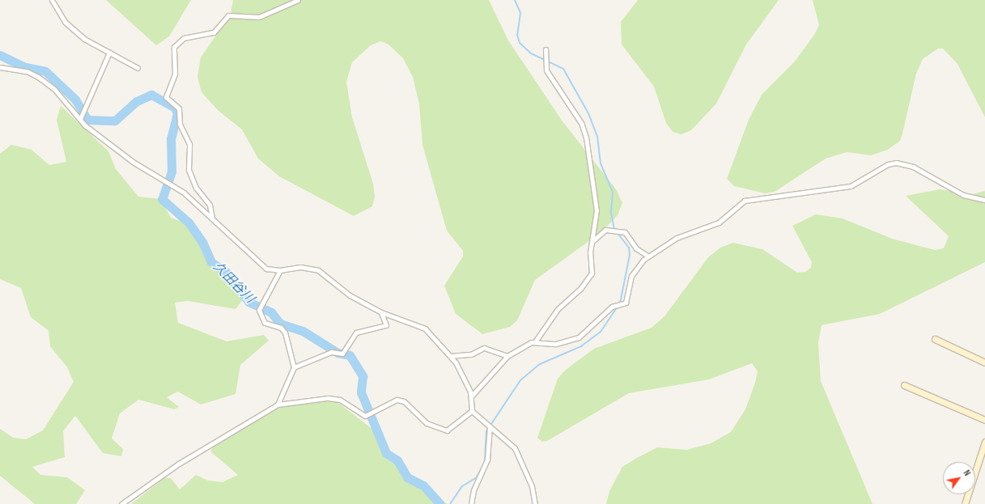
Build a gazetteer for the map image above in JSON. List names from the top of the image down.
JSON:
{
  "water": ["久田谷川"],
  "north": "top right"
}
